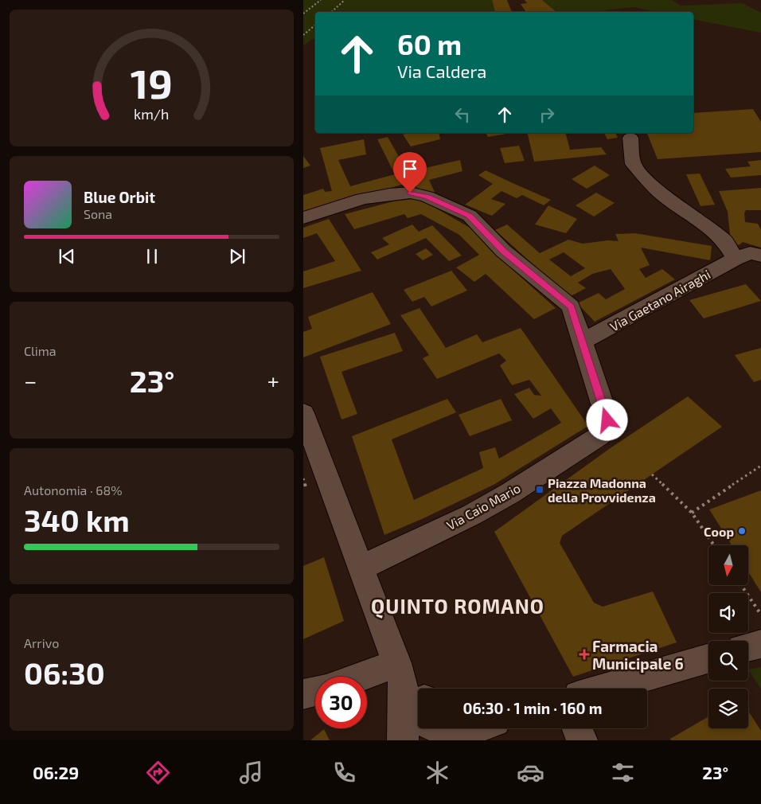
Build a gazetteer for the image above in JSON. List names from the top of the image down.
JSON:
{
  "streets": {
    "street": ["Via Gaetano Airaghi", "Via Caio Mario"]
  },
  "crossings": [
    ["Via Gaetano Airaghi", "Via Caio Mario"]
  ],
  "districts": ["QUINTO ROMANO"],
  "places": {
    "transit": ["Piazza Madonna della Provvidenza"],
    "other": ["Coop"],
    "health": ["Farmacia Municipale 6"]
  },
  "north": "bottom",
  "page": {
    "turn": ["60 m", "Via Caldera"],
    "song": ["Blue Orbit", "Sona"],
    "tile": [
      "Clima",
      ["Autonomia · 68%", "340 km"],
      ["Arrivo", "06:30"]
    ],
    "heat": ["−", "23°", "+"],
    "limit": "30",
    "trip": "06:30 · 1 min · 160 m",
    "tabs": ["06:29", "23°"],
    "gauge": ["19", "km/h"]
  }
}
